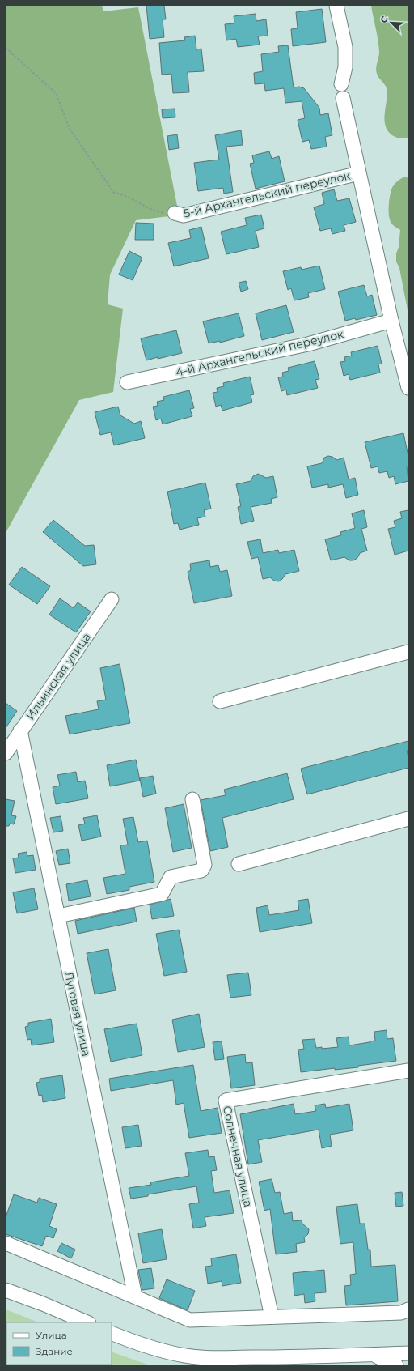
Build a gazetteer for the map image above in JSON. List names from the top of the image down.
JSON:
{
  "streets": {
    "street": [
      "5-й Архангельский переулок",
      "4-й Архангельский переулок",
      "Ильинская улица",
      "Луговая улица",
      "Солнечная улица"
    ]
  },
  "crossings": [
    ["Ильинская улица", "Луговая улица"]
  ],
  "legend": ["Улица", "Здание"],
  "north": "top left"
}
